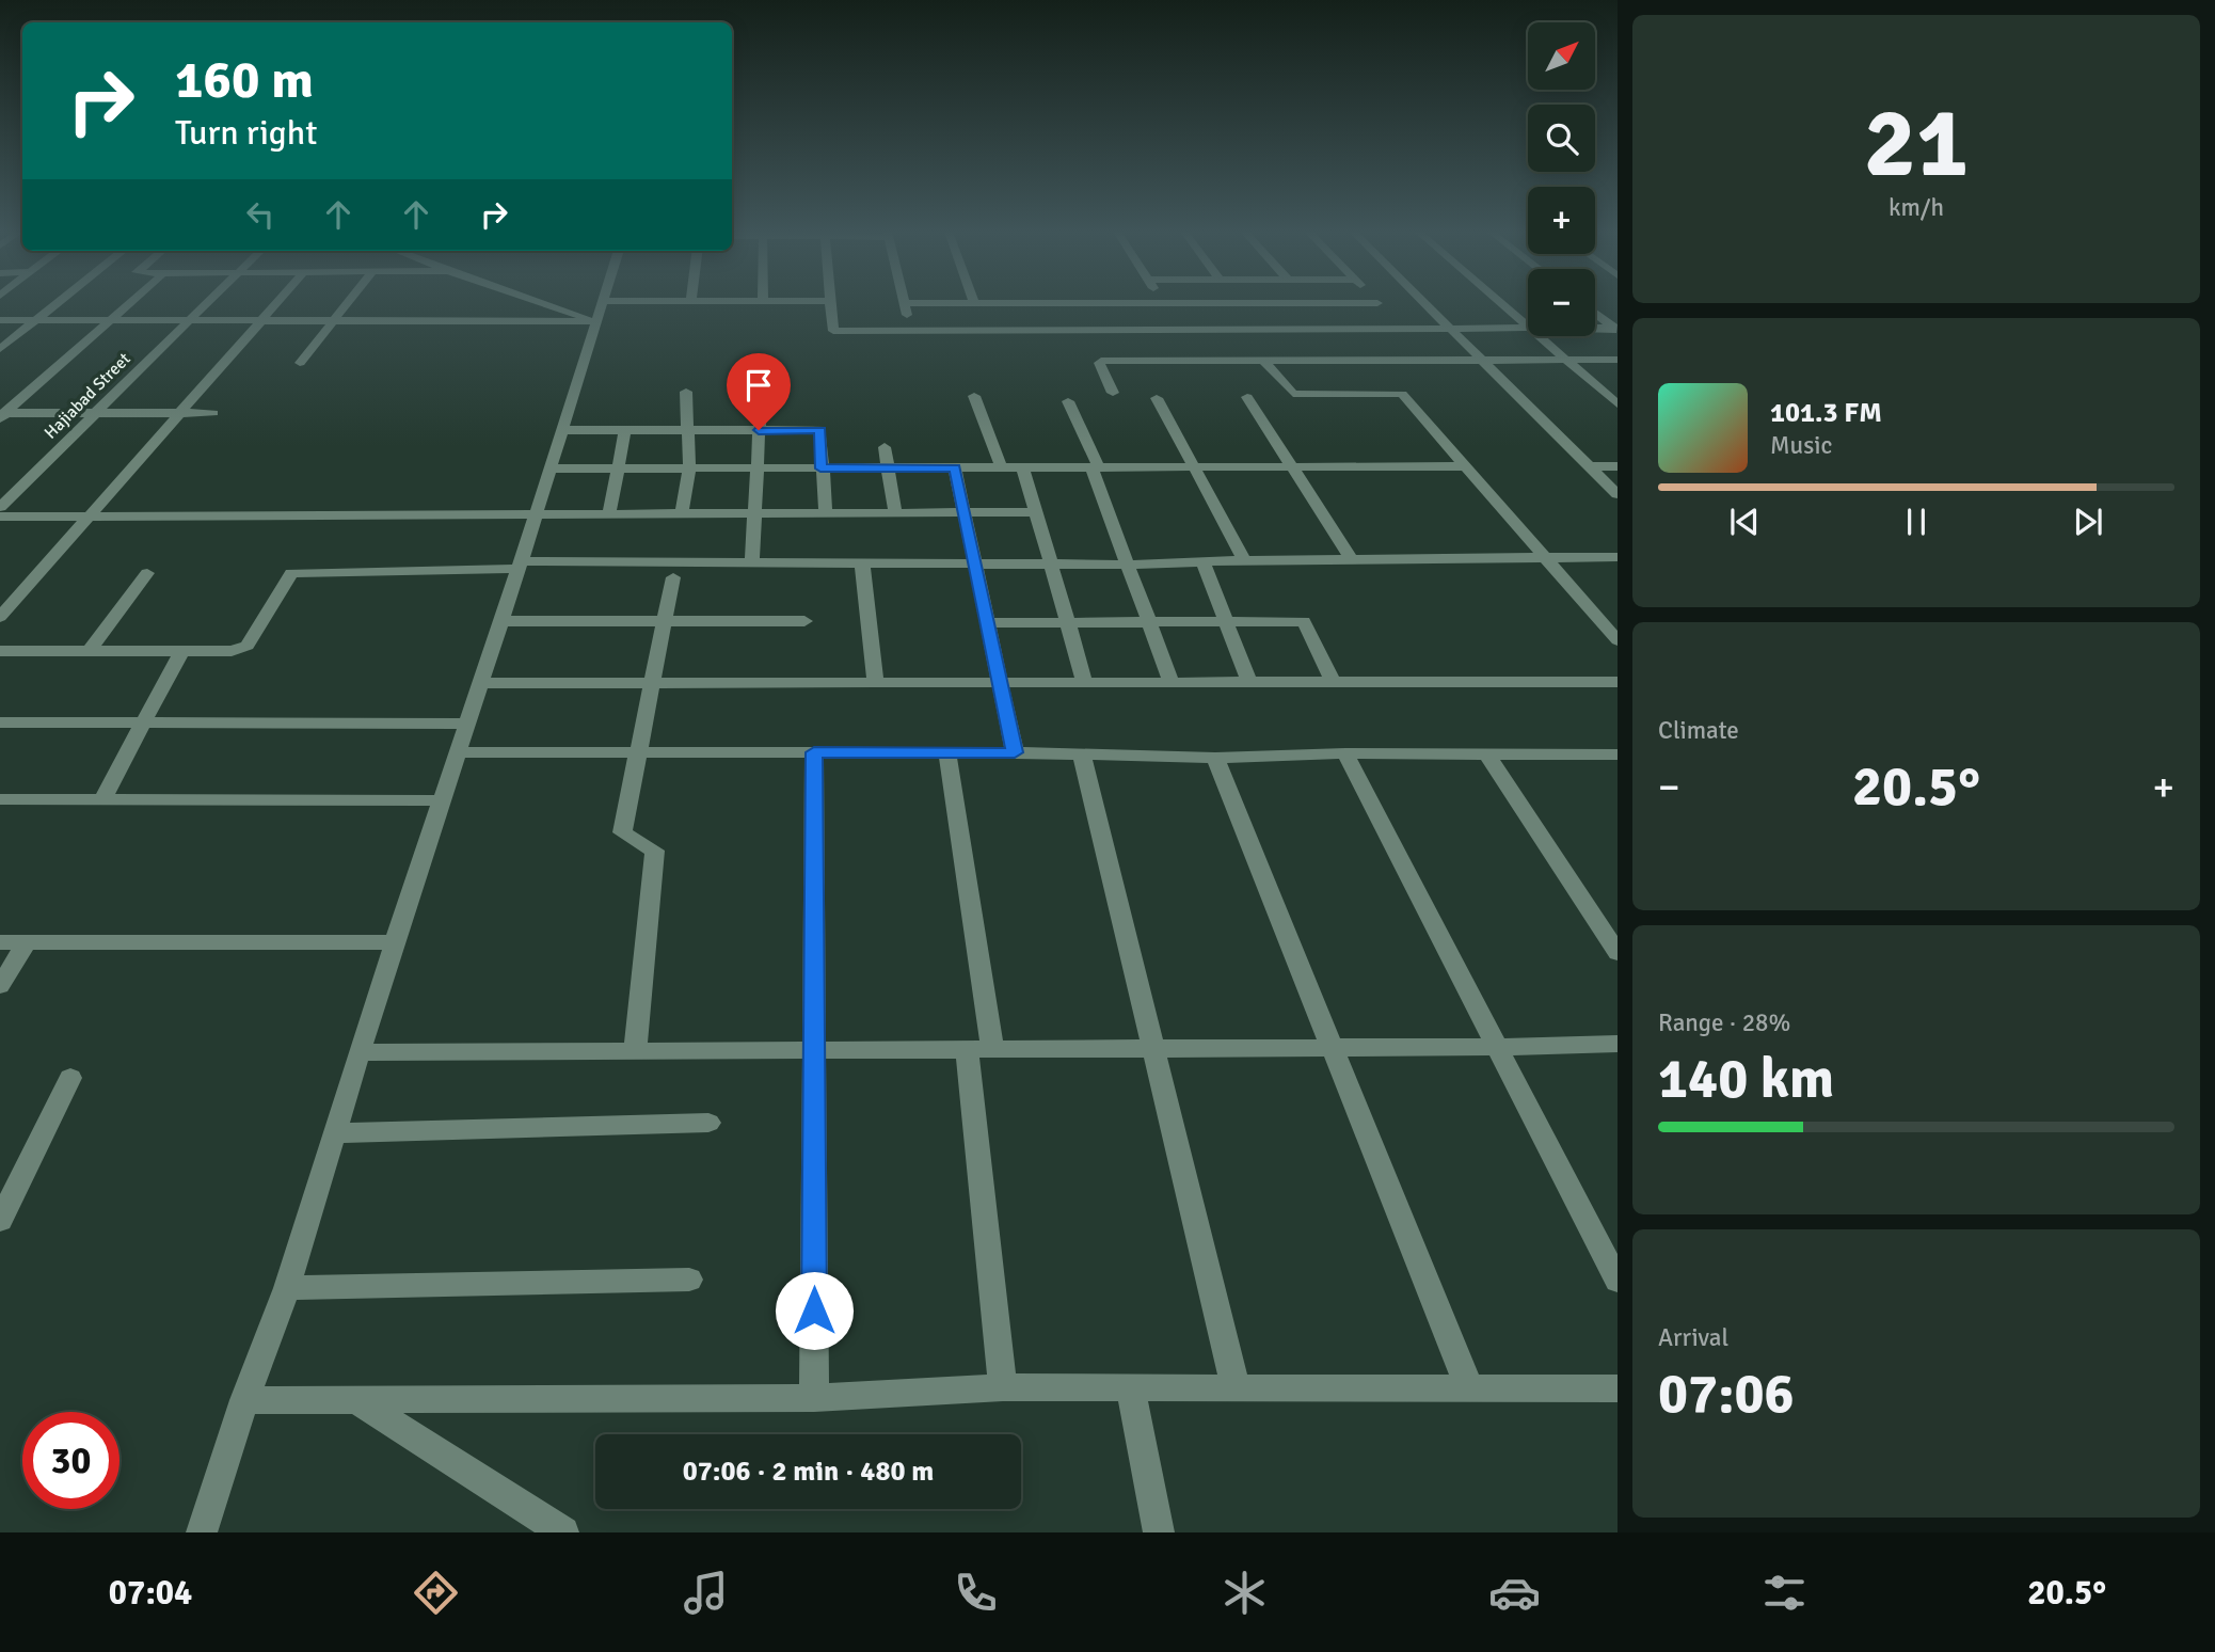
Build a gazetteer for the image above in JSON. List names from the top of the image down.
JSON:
{
  "streets": {
    "street": ["Hajiabad Street"]
  },
  "north": "top right",
  "page": {
    "tile": [
      ["21", "km/h"],
      "Climate",
      ["Range · 28%", "140 km"],
      ["Arrival", "07:06"]
    ],
    "map_buttons": ["+", "−"],
    "turn": ["160 m", "Turn right"],
    "song": ["101.3 FM", "Music"],
    "heat": ["−", "20.5°", "+"],
    "limit": "30",
    "trip": "07:06 · 2 min · 480 m",
    "tabs": ["07:04", "20.5°"]
  }
}
